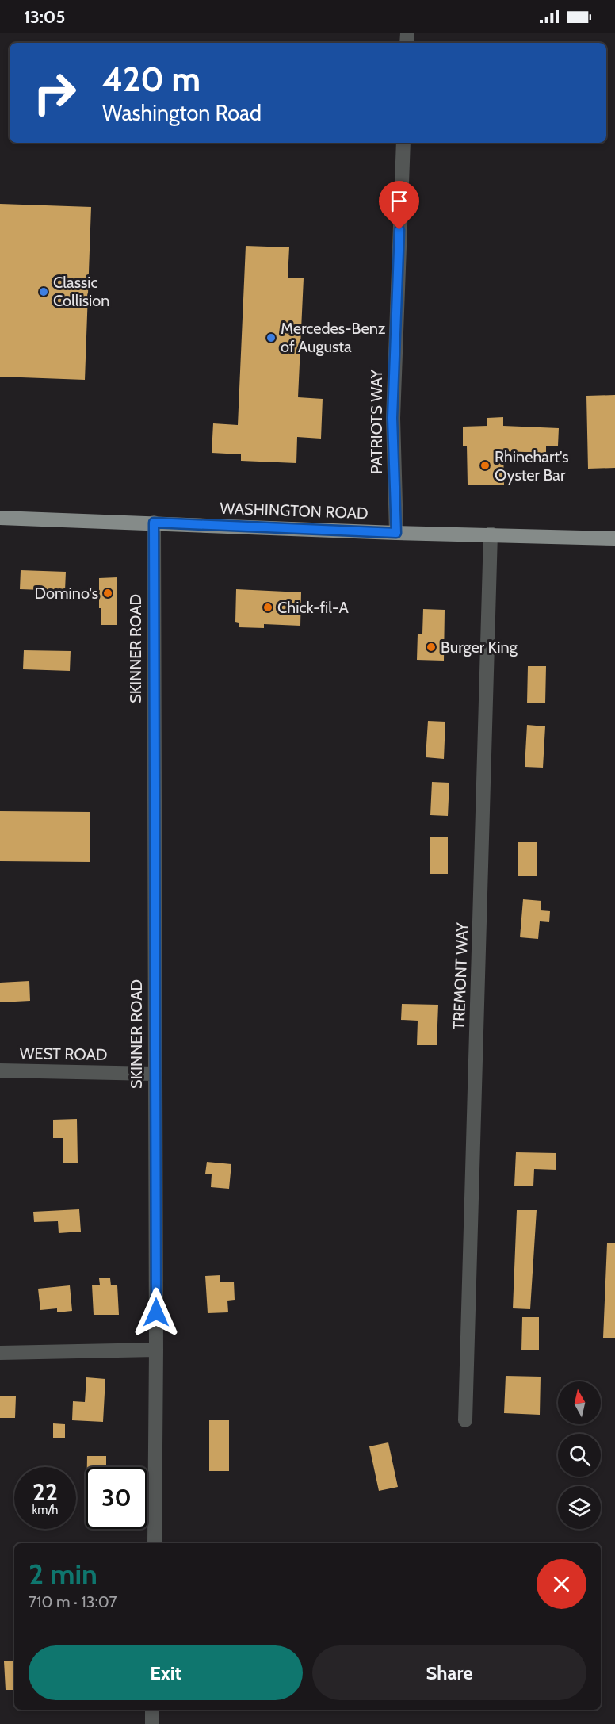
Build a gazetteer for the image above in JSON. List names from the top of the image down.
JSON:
{
  "streets": {
    "main road": ["WASHINGTON ROAD"],
    "street": [
      "PATRIOTS WAY",
      "SKINNER ROAD",
      "TREMONT WAY",
      "WEST ROAD"
    ]
  },
  "crossings": [
    ["PATRIOTS WAY", "WASHINGTON ROAD"],
    ["WASHINGTON ROAD", "SKINNER ROAD"],
    ["WASHINGTON ROAD", "TREMONT WAY"],
    ["SKINNER ROAD", "WEST ROAD"]
  ],
  "places": [
    "Classic Collision",
    "Mercedes-Benz of Augusta",
    "Rhinehart's Oyster Bar",
    "Domino's",
    "Chick-fil-A",
    "Burger King"
  ],
  "north": "top",
  "page": {
    "status": "13:05",
    "turn": ["420 m", "Washington Road"],
    "speed": "22 km/h",
    "limit": "30",
    "heading": ["2 min", "710 m · 13:07"],
    "buttons": ["Exit", "Share"]
  }
}
